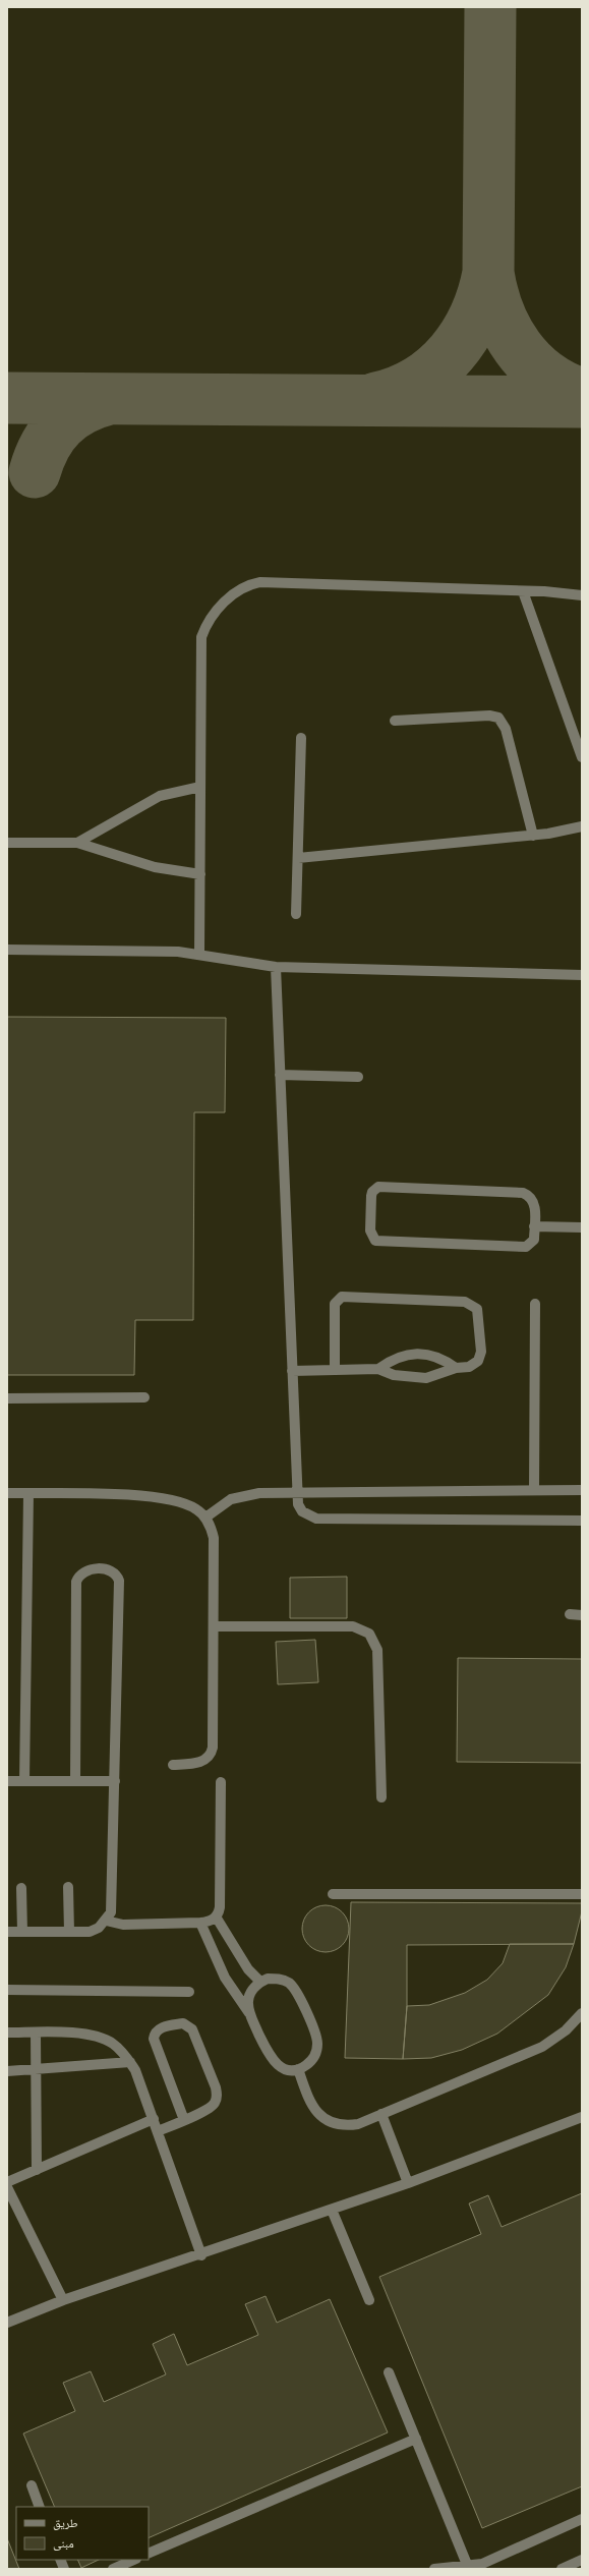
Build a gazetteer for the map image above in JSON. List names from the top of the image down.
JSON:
{
  "legend": ["طريق", "مبنى"]
}
